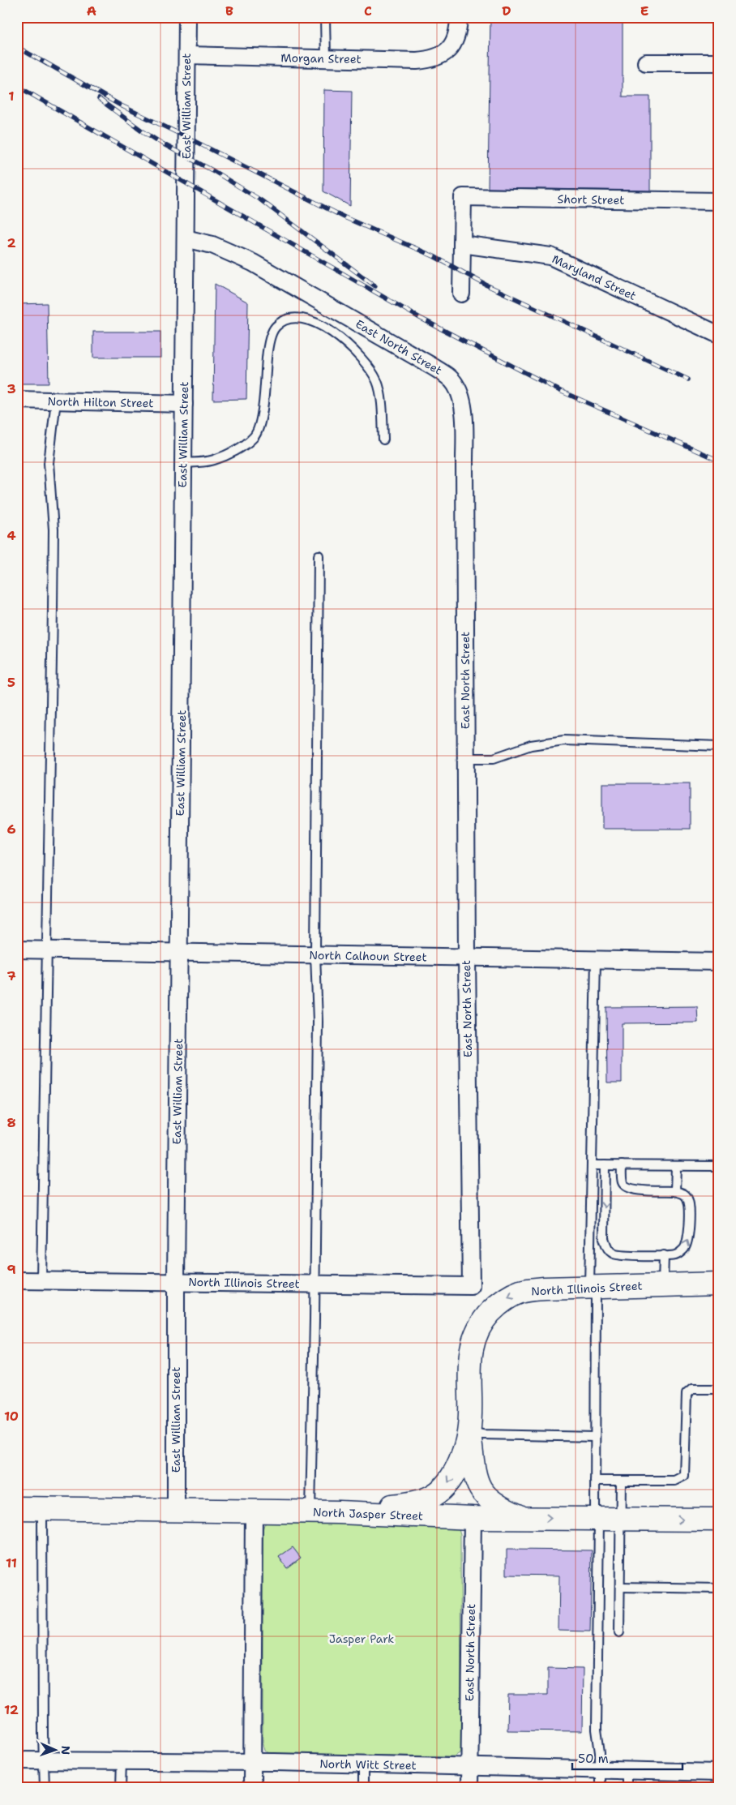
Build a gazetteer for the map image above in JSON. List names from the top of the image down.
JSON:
{
  "streets": {
    "street": [
      "Morgan Street",
      "East William Street",
      "Short Street",
      "Maryland Street",
      "East North Street",
      "North Hilton Street",
      "North Calhoun Street",
      "North Illinois Street",
      "North Jasper Street",
      "North Witt Street"
    ]
  },
  "crossings": [
    ["Morgan Street", "East William Street"],
    ["East William Street", "East North Street"],
    ["East William Street", "North Hilton Street"],
    ["East William Street", "North Calhoun Street"],
    ["East William Street", "North Illinois Street"],
    ["East William Street", "North Jasper Street"],
    ["Short Street", "Maryland Street"],
    ["East North Street", "North Calhoun Street"],
    ["East North Street", "North Illinois Street"],
    ["East North Street", "North Jasper Street"],
    ["East North Street", "North Witt Street"],
    ["North Illinois Street", "North Jasper Street"]
  ],
  "parks": ["Jasper Park"],
  "scale_bar": "50 m",
  "north": "right",
  "grid": {
    "columns": [
      "A",
      "B",
      "C",
      "D",
      "E"
    ],
    "rows": [
      "1",
      "2",
      "3",
      "4",
      "5",
      "6",
      "7",
      "8",
      "9",
      "10",
      "11",
      "12"
    ]
  }
}
